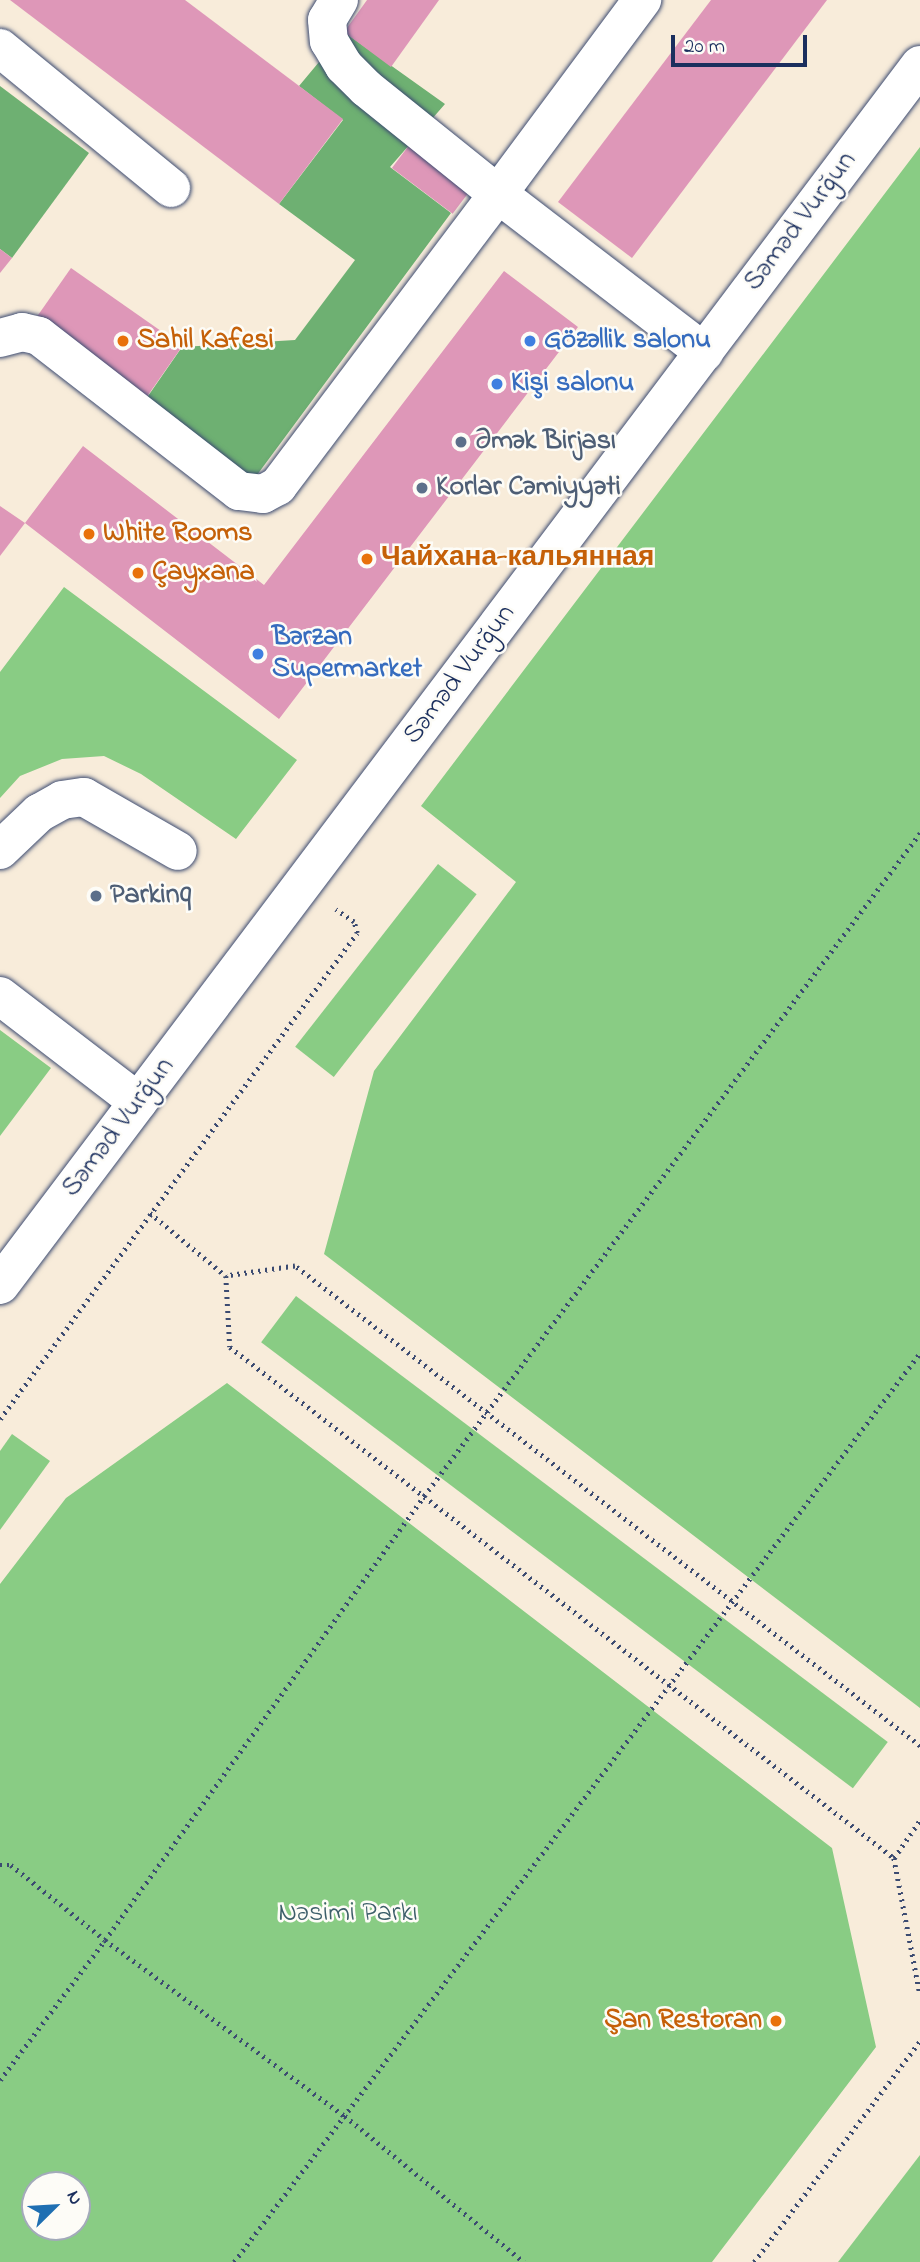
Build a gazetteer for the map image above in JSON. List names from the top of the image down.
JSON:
{
  "streets": {
    "main road": ["Səməd Vurğun"]
  },
  "parks": ["Nəsimi Parkı"],
  "places": [
    "Sahil Kafesi",
    "Gözəllik salonu",
    "Kişi salonu",
    "Əmək Birjası",
    "Korlar Cəmiyyəti",
    "White Rooms",
    "Чайхана-кальянная",
    "Çayxana",
    "Bərzan Supermarket",
    "Parkinq",
    "Şan Restoran"
  ],
  "scale_bar": "20 m",
  "north": "top right"
}
